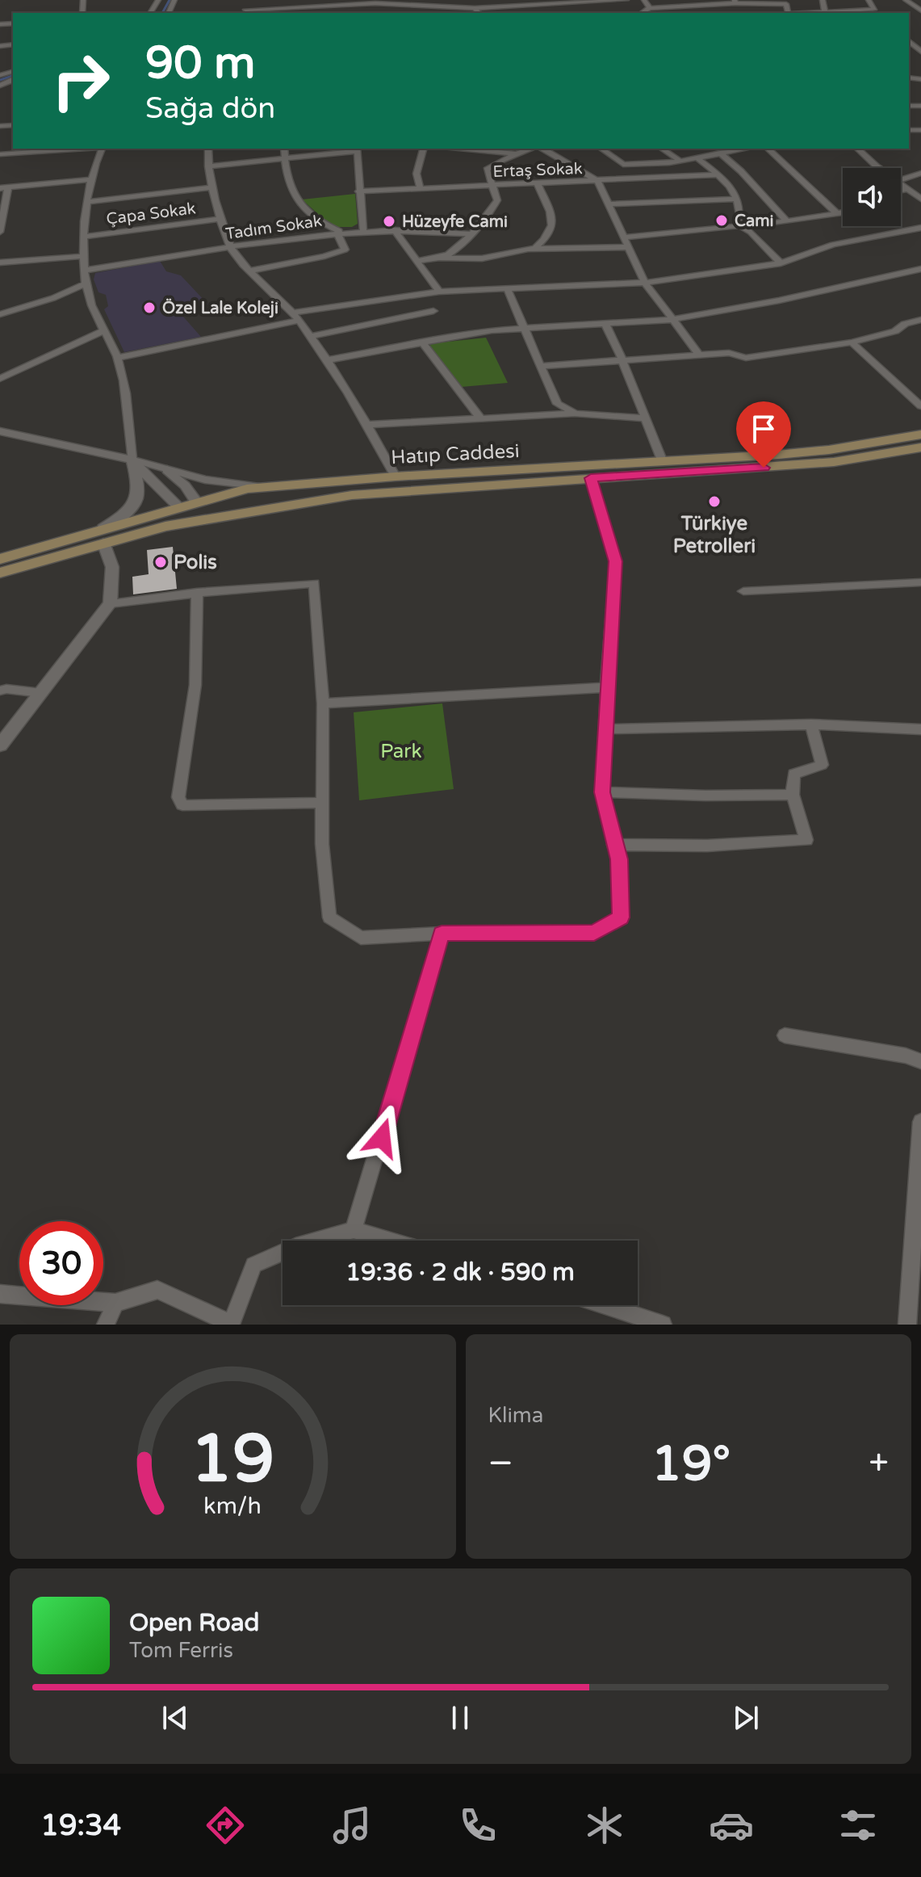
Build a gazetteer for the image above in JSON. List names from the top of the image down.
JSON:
{
  "streets": {
    "main road": ["Hatıp Caddesi"],
    "street": ["Ertaş Sokak", "Çapa Sokak", "Tadım Sokak"]
  },
  "parks": ["Park"],
  "places": [
    "Cami",
    "Hüzeyfe Cami",
    "Özel Lale Koleji",
    "Türkiye Petrolleri",
    "Polis"
  ],
  "page": {
    "turn": ["90 m", "Sağa dön"],
    "limit": "30",
    "trip": "19:36 · 2 dk · 590 m",
    "tile": "Klima",
    "heat": ["−", "19°", "+"],
    "song": ["Open Road", "Tom Ferris"],
    "tabs": "19:34",
    "gauge": ["19", "km/h"]
  }
}
